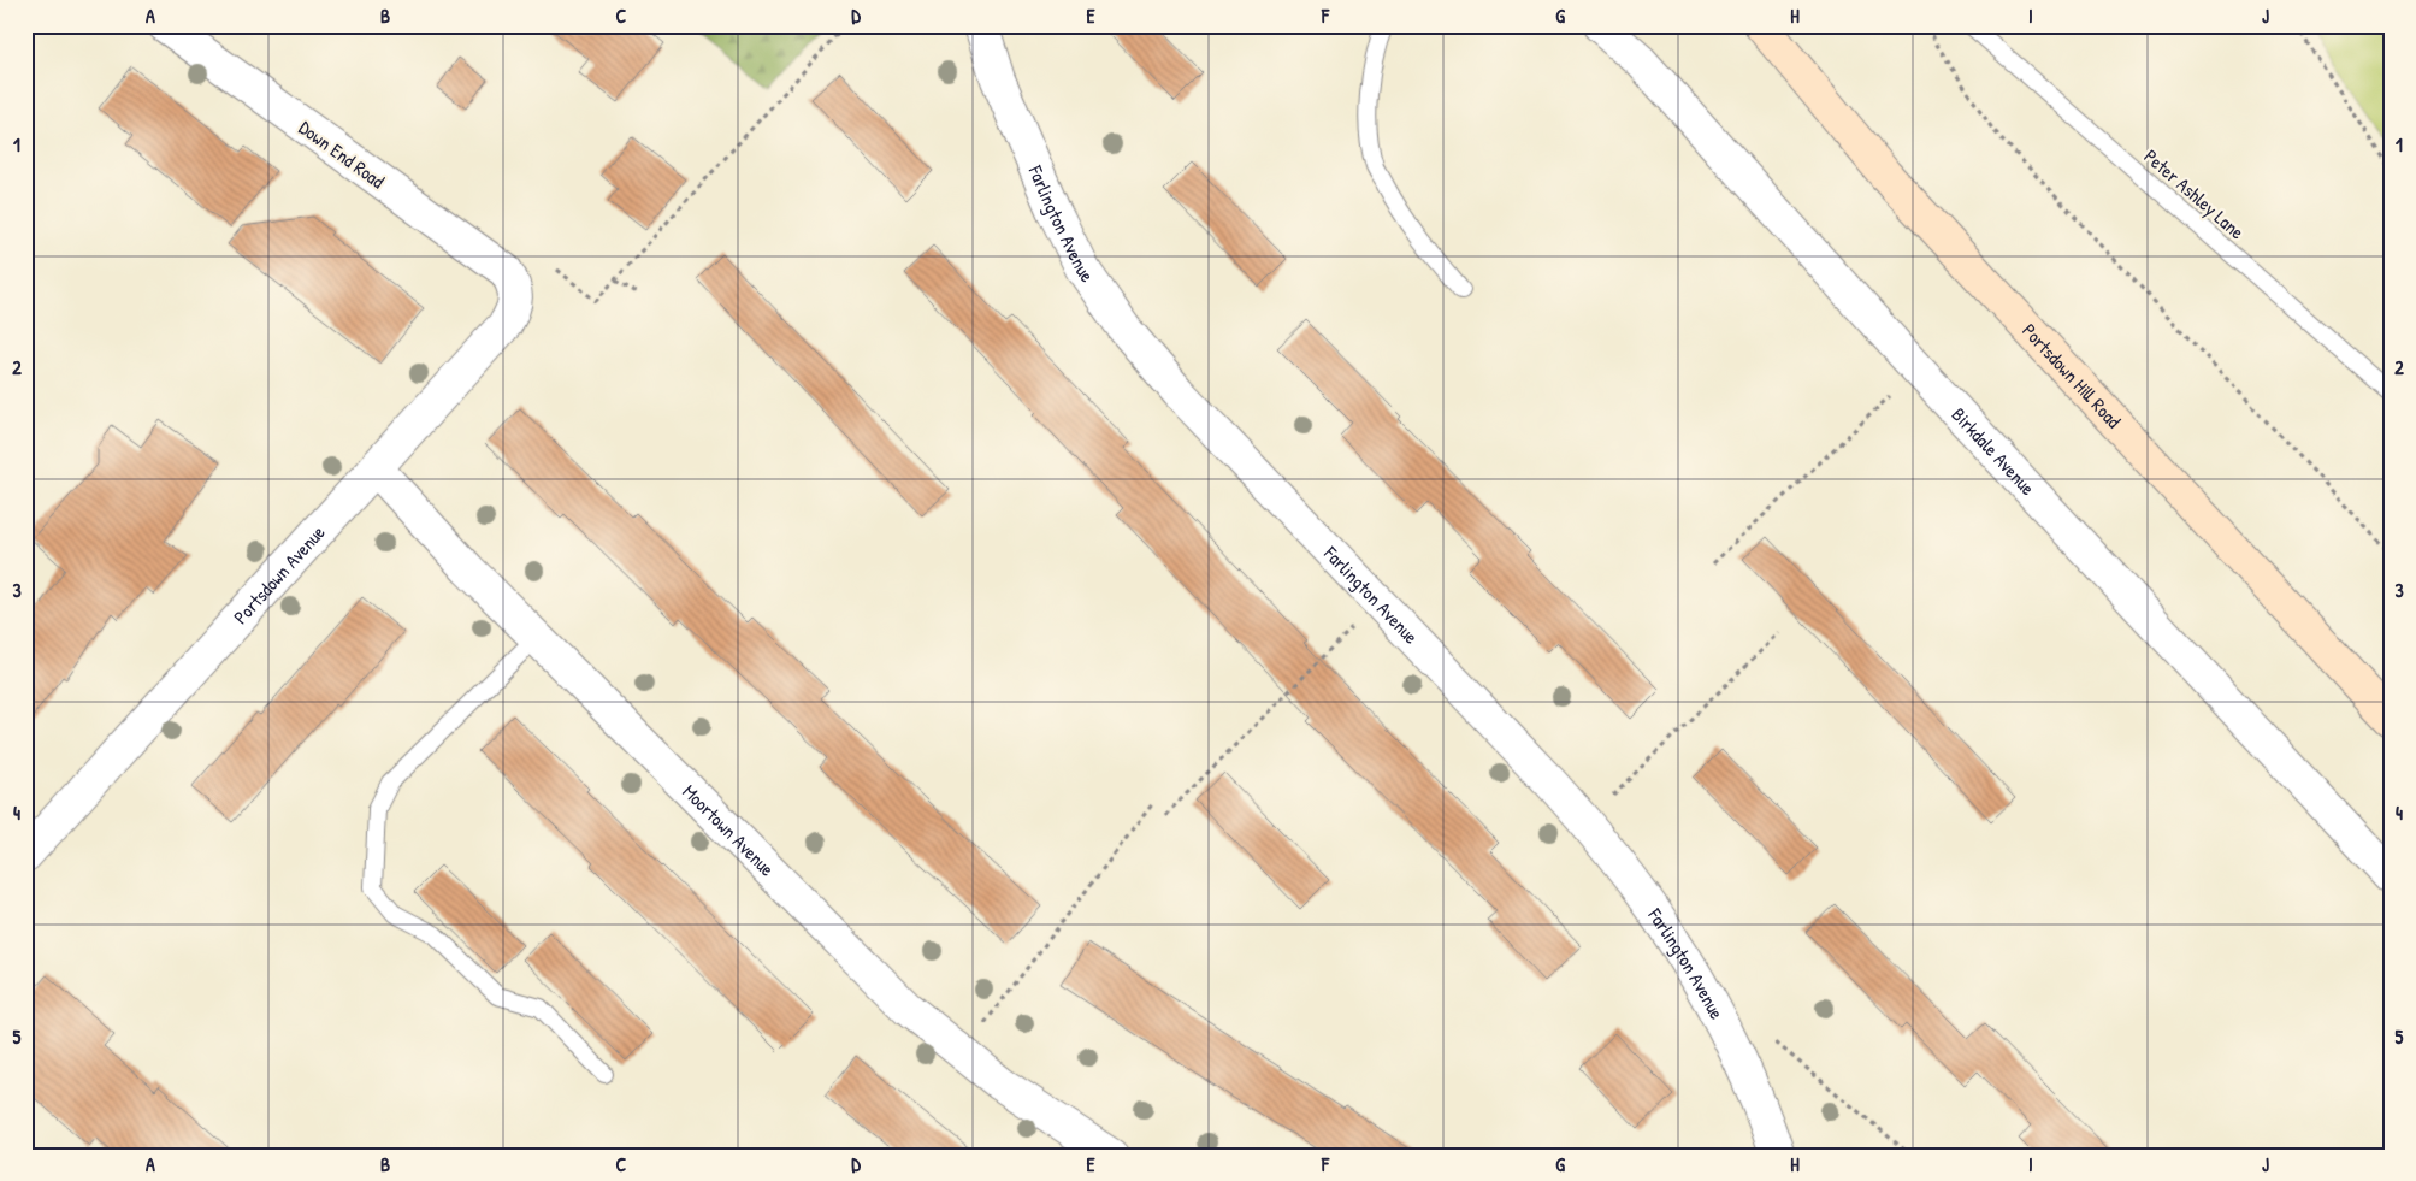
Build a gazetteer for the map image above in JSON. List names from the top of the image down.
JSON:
{
  "streets": {
    "main road": ["Portsdown Hill Road"],
    "street": [
      "Down End Road",
      "Farlington Avenue",
      "Birkdale Avenue",
      "Portsdown Avenue",
      "Moortown Avenue"
    ],
    "lane": ["Peter Ashley Lane"]
  },
  "crossings": [
    ["Down End Road", "Portsdown Avenue"],
    ["Portsdown Avenue", "Moortown Avenue"]
  ],
  "grid": {
    "columns": [
      "A",
      "B",
      "C",
      "D",
      "E",
      "F",
      "G",
      "H",
      "I",
      "J"
    ],
    "rows": [
      "1",
      "2",
      "3",
      "4",
      "5"
    ]
  }
}
